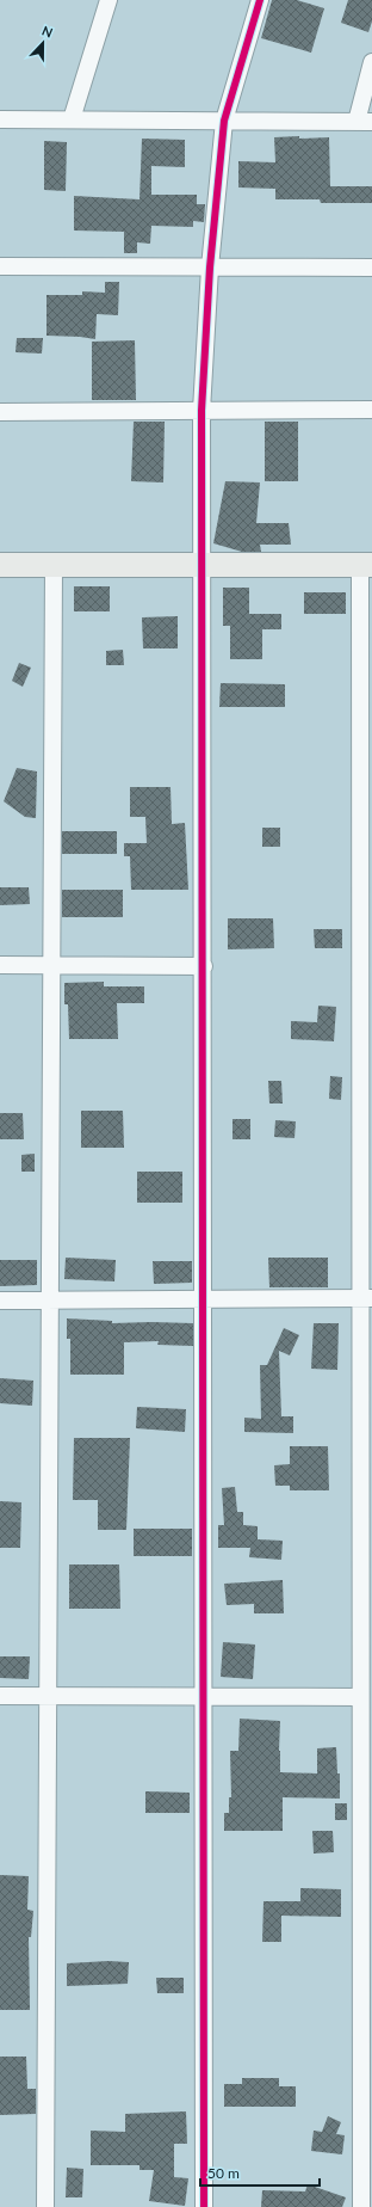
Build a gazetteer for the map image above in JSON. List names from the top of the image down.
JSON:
{
  "scale_bar": "50 m",
  "north": "top"
}
